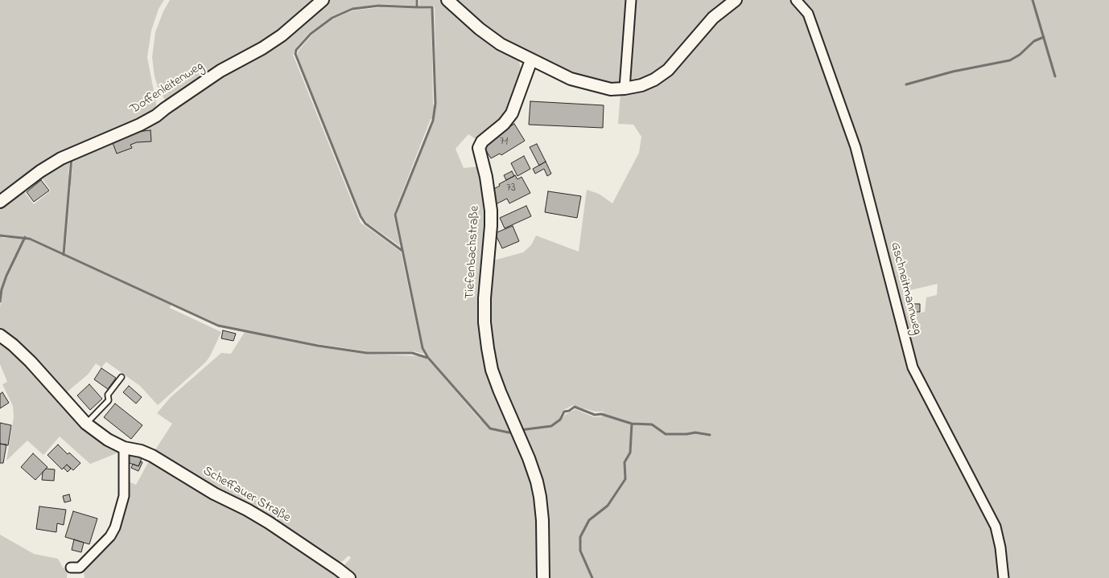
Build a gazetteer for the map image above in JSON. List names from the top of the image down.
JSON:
{
  "streets": {
    "street": [
      "Doffenleitenweg",
      "Tiefenbachstraße",
      "Gschneitmannweg",
      "Scheffauer Straße"
    ]
  },
  "house_numbers": ["71", "73"]
}
